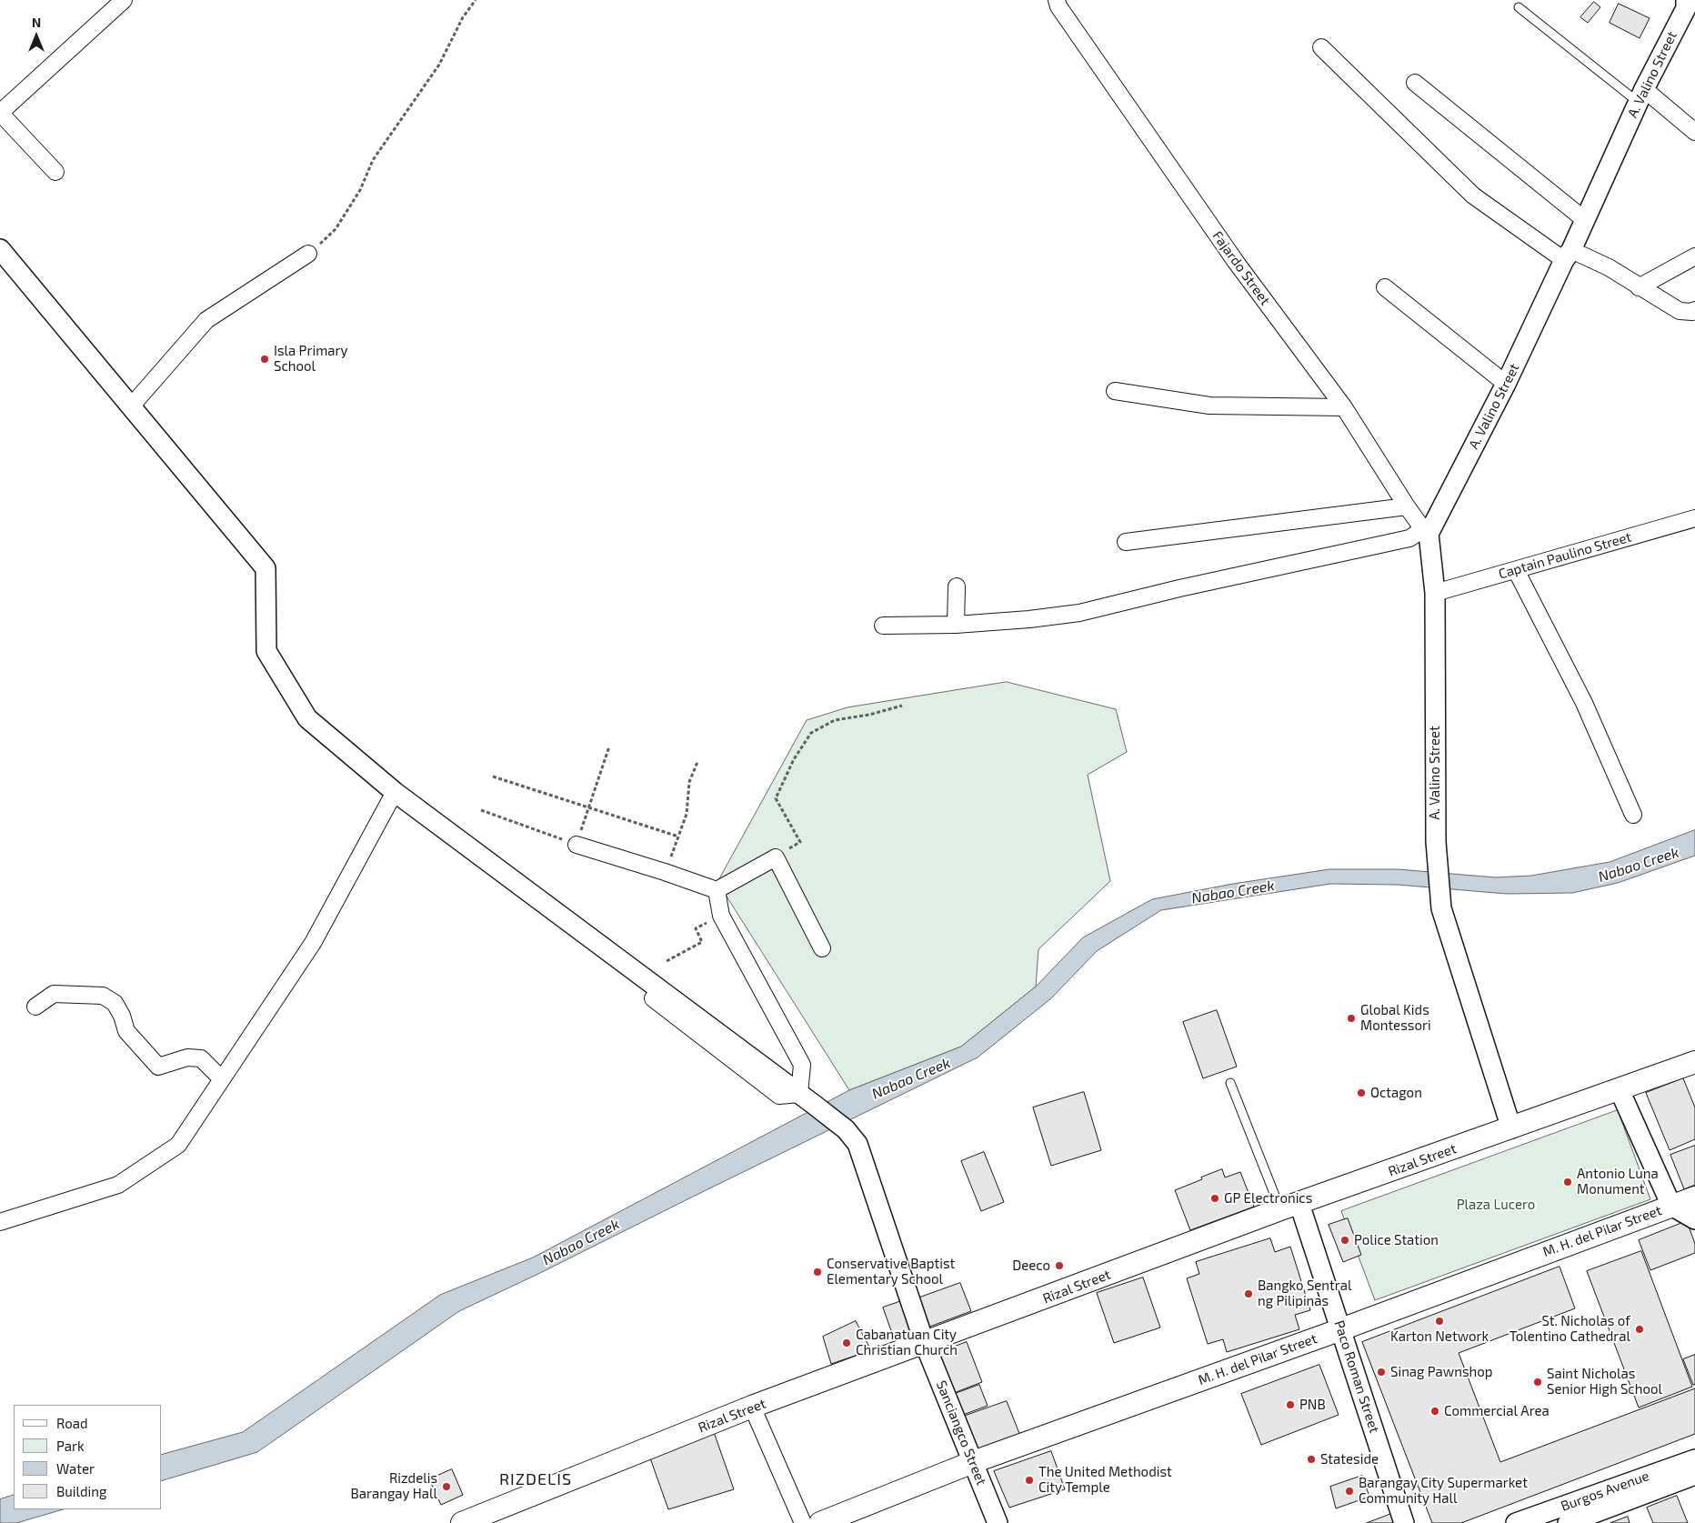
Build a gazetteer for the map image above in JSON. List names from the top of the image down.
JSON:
{
  "streets": {
    "main road": ["Rizal Street", "M. H. del Pilar Street"],
    "street": [
      "A. Valino Street",
      "Fajardo Street",
      "Captain Paulino Street",
      "Paco Roman Street",
      "Sanciangco Street",
      "Burgos Avenue"
    ]
  },
  "crossings": [
    ["A. Valino Street", "Fajardo Street"],
    ["A. Valino Street", "Captain Paulino Street"],
    ["A. Valino Street", "Rizal Street"],
    ["Rizal Street", "Paco Roman Street"],
    ["Rizal Street", "Sanciangco Street"],
    ["M. H. del Pilar Street", "Paco Roman Street"],
    ["M. H. del Pilar Street", "Sanciangco Street"]
  ],
  "districts": ["RIZDELIS"],
  "water": ["Nabao Creek"],
  "parks": ["Plaza Lucero"],
  "places": [
    "Isla Primary School",
    "Global Kids Montessori",
    "Octagon",
    "Antonio Luna Monument",
    "GP Electronics",
    "Police Station",
    "Deeco",
    "Conservative Baptist Elementary School",
    "Bangko Sentral ng Pilipinas",
    "Karton Network",
    "St. Nicholas of Tolentino Cathedral",
    "Cabanatuan City Christian Church",
    "Sinag Pawnshop",
    "Saint Nicholas Senior High School",
    "PNB",
    "Commercial Area",
    "Stateside",
    "The United Methodist City Temple",
    "Rizdelis Barangay Hall",
    "Barangay City Supermarket Community Hall"
  ],
  "legend": [
    "Road",
    "Park",
    "Water",
    "Building"
  ],
  "north": "top"
}
